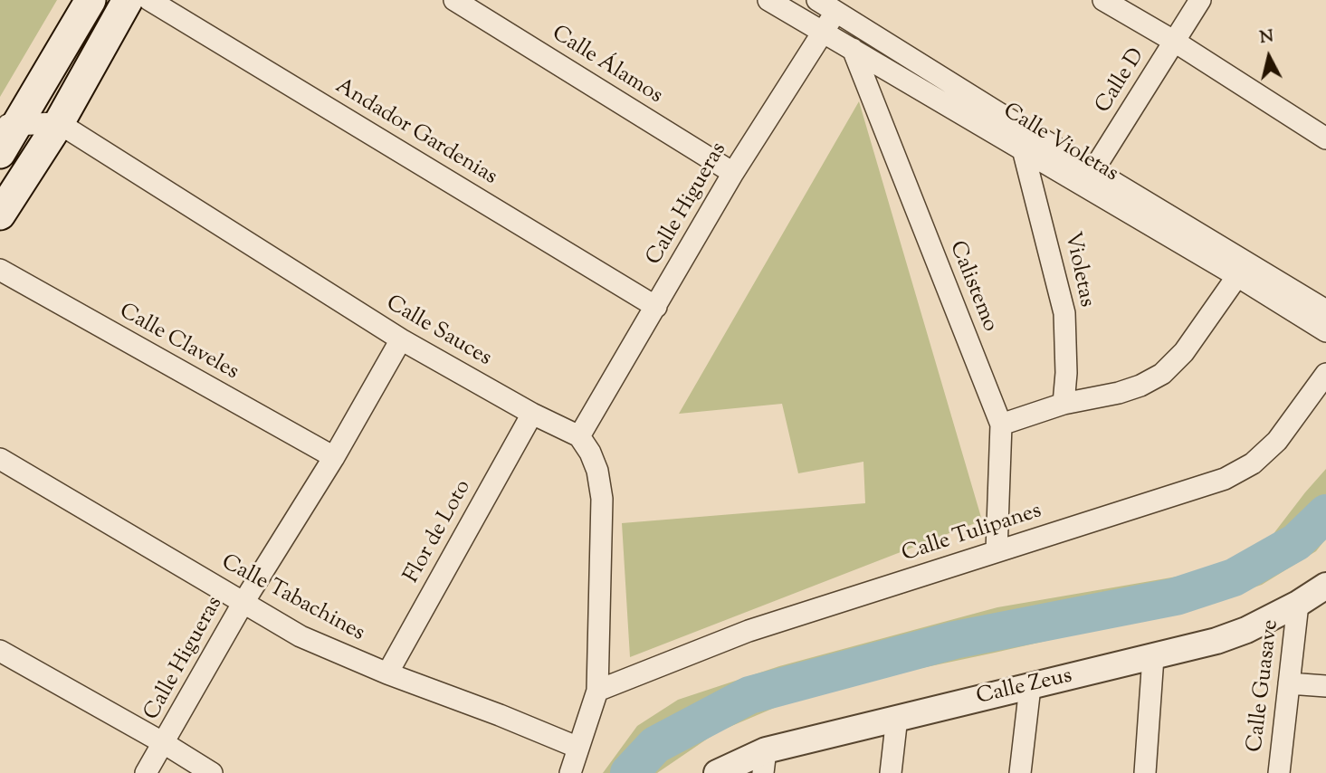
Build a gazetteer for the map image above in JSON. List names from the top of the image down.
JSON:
{
  "streets": {
    "street": [
      "Calle Álamos",
      "Calle D",
      "Andador Gardenias",
      "Calle Violetas",
      "Calle Higueras",
      "Violetas",
      "Calistemo",
      "Calle Sauces",
      "Calle Claveles",
      "Flor de Loto",
      "Calle Tulipanes",
      "Calle Tabachines",
      "Calle Guasave",
      "Calle Zeus"
    ]
  },
  "crossings": [
    ["Calle Álamos", "Calle Higueras"],
    ["Calle D", "Calle Violetas"],
    ["Andador Gardenias", "Calle Higueras"],
    ["Calle Violetas", "Calle Higueras"],
    ["Calle Violetas", "Violetas"],
    ["Calle Violetas", "Calistemo"],
    ["Calle Higueras", "Calle Sauces"],
    ["Calle Higueras", "Calle Claveles"],
    ["Calle Higueras", "Calle Tabachines"],
    ["Calistemo", "Calle Tulipanes"],
    ["Calle Sauces", "Flor de Loto"],
    ["Flor de Loto", "Calle Tabachines"],
    ["Calle Guasave", "Calle Zeus"]
  ],
  "north": "top"
}
